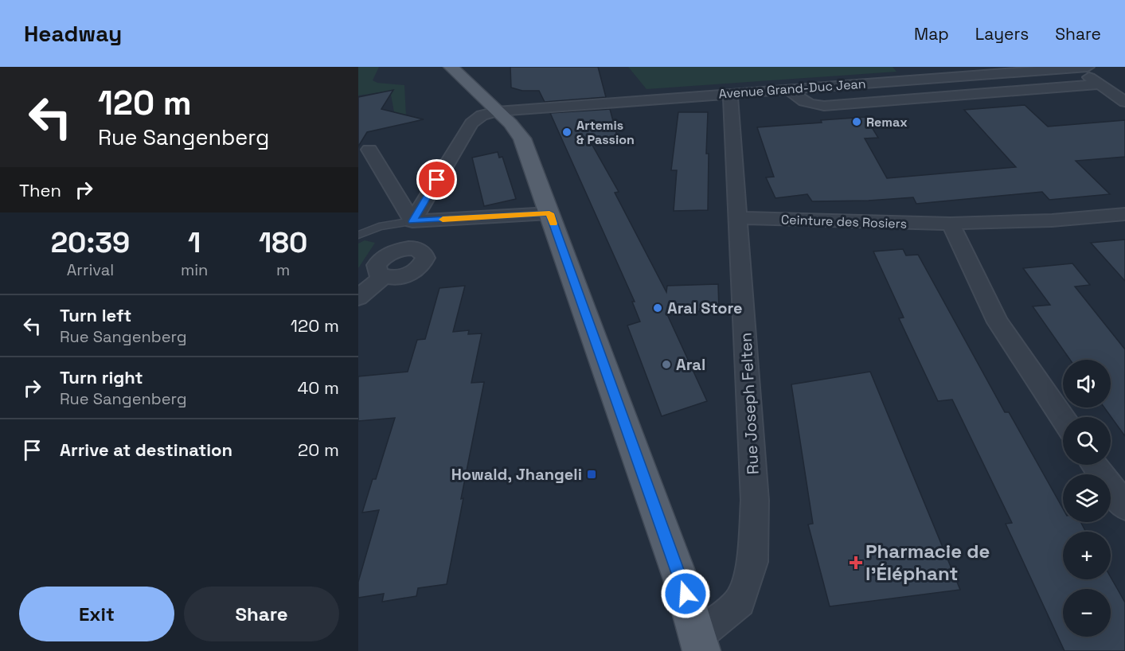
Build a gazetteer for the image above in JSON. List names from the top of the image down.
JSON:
{
  "streets": {
    "street": ["Avenue Grand-Duc Jean", "Ceinture des Rosiers", "Rue Joseph Felten"]
  },
  "crossings": [
    ["Avenue Grand-Duc Jean", "Rue Joseph Felten"],
    ["Ceinture des Rosiers", "Rue Joseph Felten"]
  ],
  "places": {
    "other": [
      "Remax",
      "Artemis & Passion",
      "Aral Store",
      "Aral"
    ],
    "transit": ["Howald, Jhangeli"],
    "health": ["Pharmacie de l'Éléphant"]
  },
  "page": {
    "header": "Headway",
    "nav": ["Map", "Layers", "Share"],
    "turn": ["120 m", "Rue Sangenberg"],
    "then": "Then",
    "eta": [
      "20:39",
      "Arrival",
      "1",
      "min",
      "180",
      "m"
    ],
    "list": [
      {
        "name": "Turn left",
        "note": "Rue Sangenberg",
        "value": "120 m"
      },
      {
        "name": "Turn right",
        "note": "Rue Sangenberg",
        "value": "40 m"
      },
      {
        "name": "Arrive at destination",
        "value": "20 m"
      }
    ],
    "map_buttons": ["+", "−"],
    "buttons": ["Exit", "Share"]
  }
}
